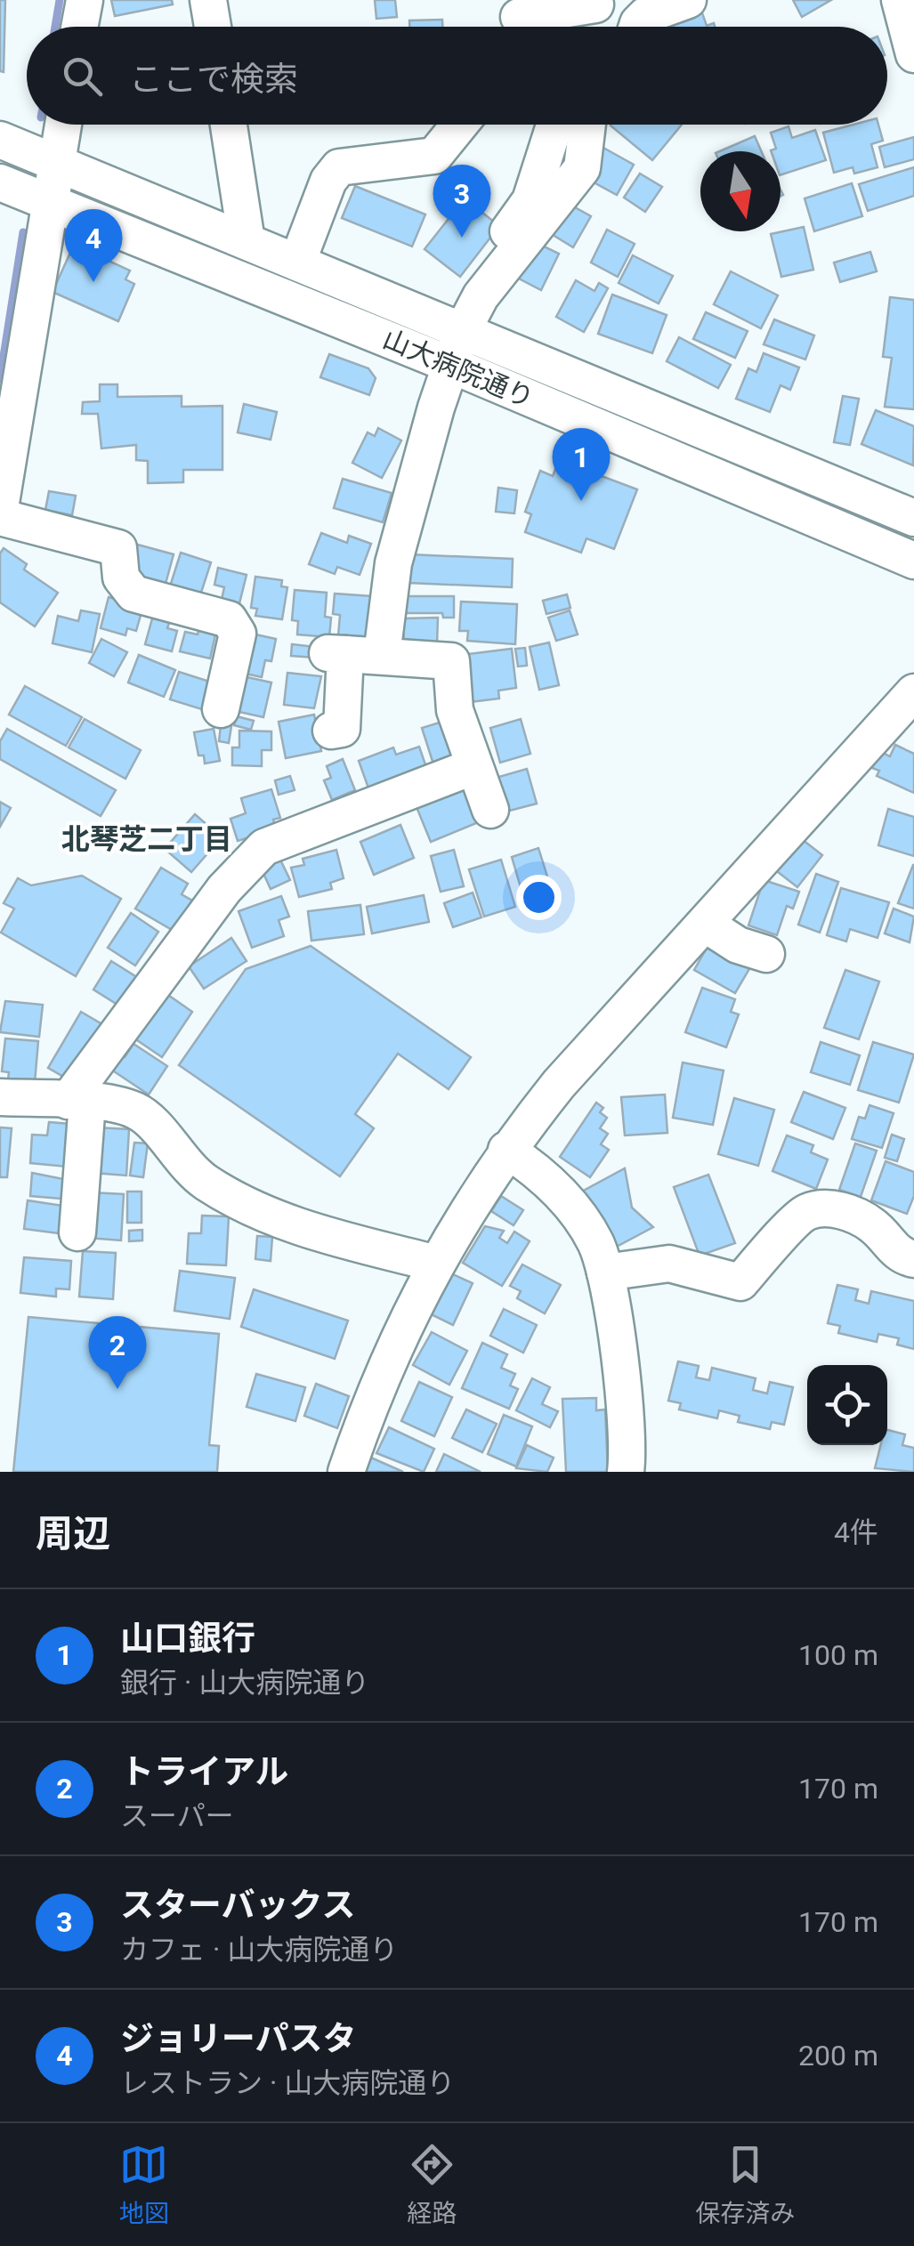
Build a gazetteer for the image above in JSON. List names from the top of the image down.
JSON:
{
  "streets": {
    "street": ["山大病院通り"]
  },
  "districts": ["北琴芝二丁目"],
  "north": "bottom",
  "page": {
    "search": "ここで検索",
    "pins": [
      "3",
      "4",
      "1",
      "2"
    ],
    "heading": ["周辺", "4件"],
    "list": [
      {
        "mark": "1",
        "name": "山口銀行",
        "note": "銀行 · 山大病院通り",
        "value": "100 m"
      },
      {
        "mark": "2",
        "name": "トライアル",
        "note": "スーパー",
        "value": "170 m"
      },
      {
        "mark": "3",
        "name": "スターバックス",
        "note": "カフェ · 山大病院通り",
        "value": "170 m"
      },
      {
        "mark": "4",
        "name": "ジョリーパスタ",
        "note": "レストラン · 山大病院通り",
        "value": "200 m"
      }
    ],
    "nav": ["地図", "経路", "保存済み"]
  }
}
